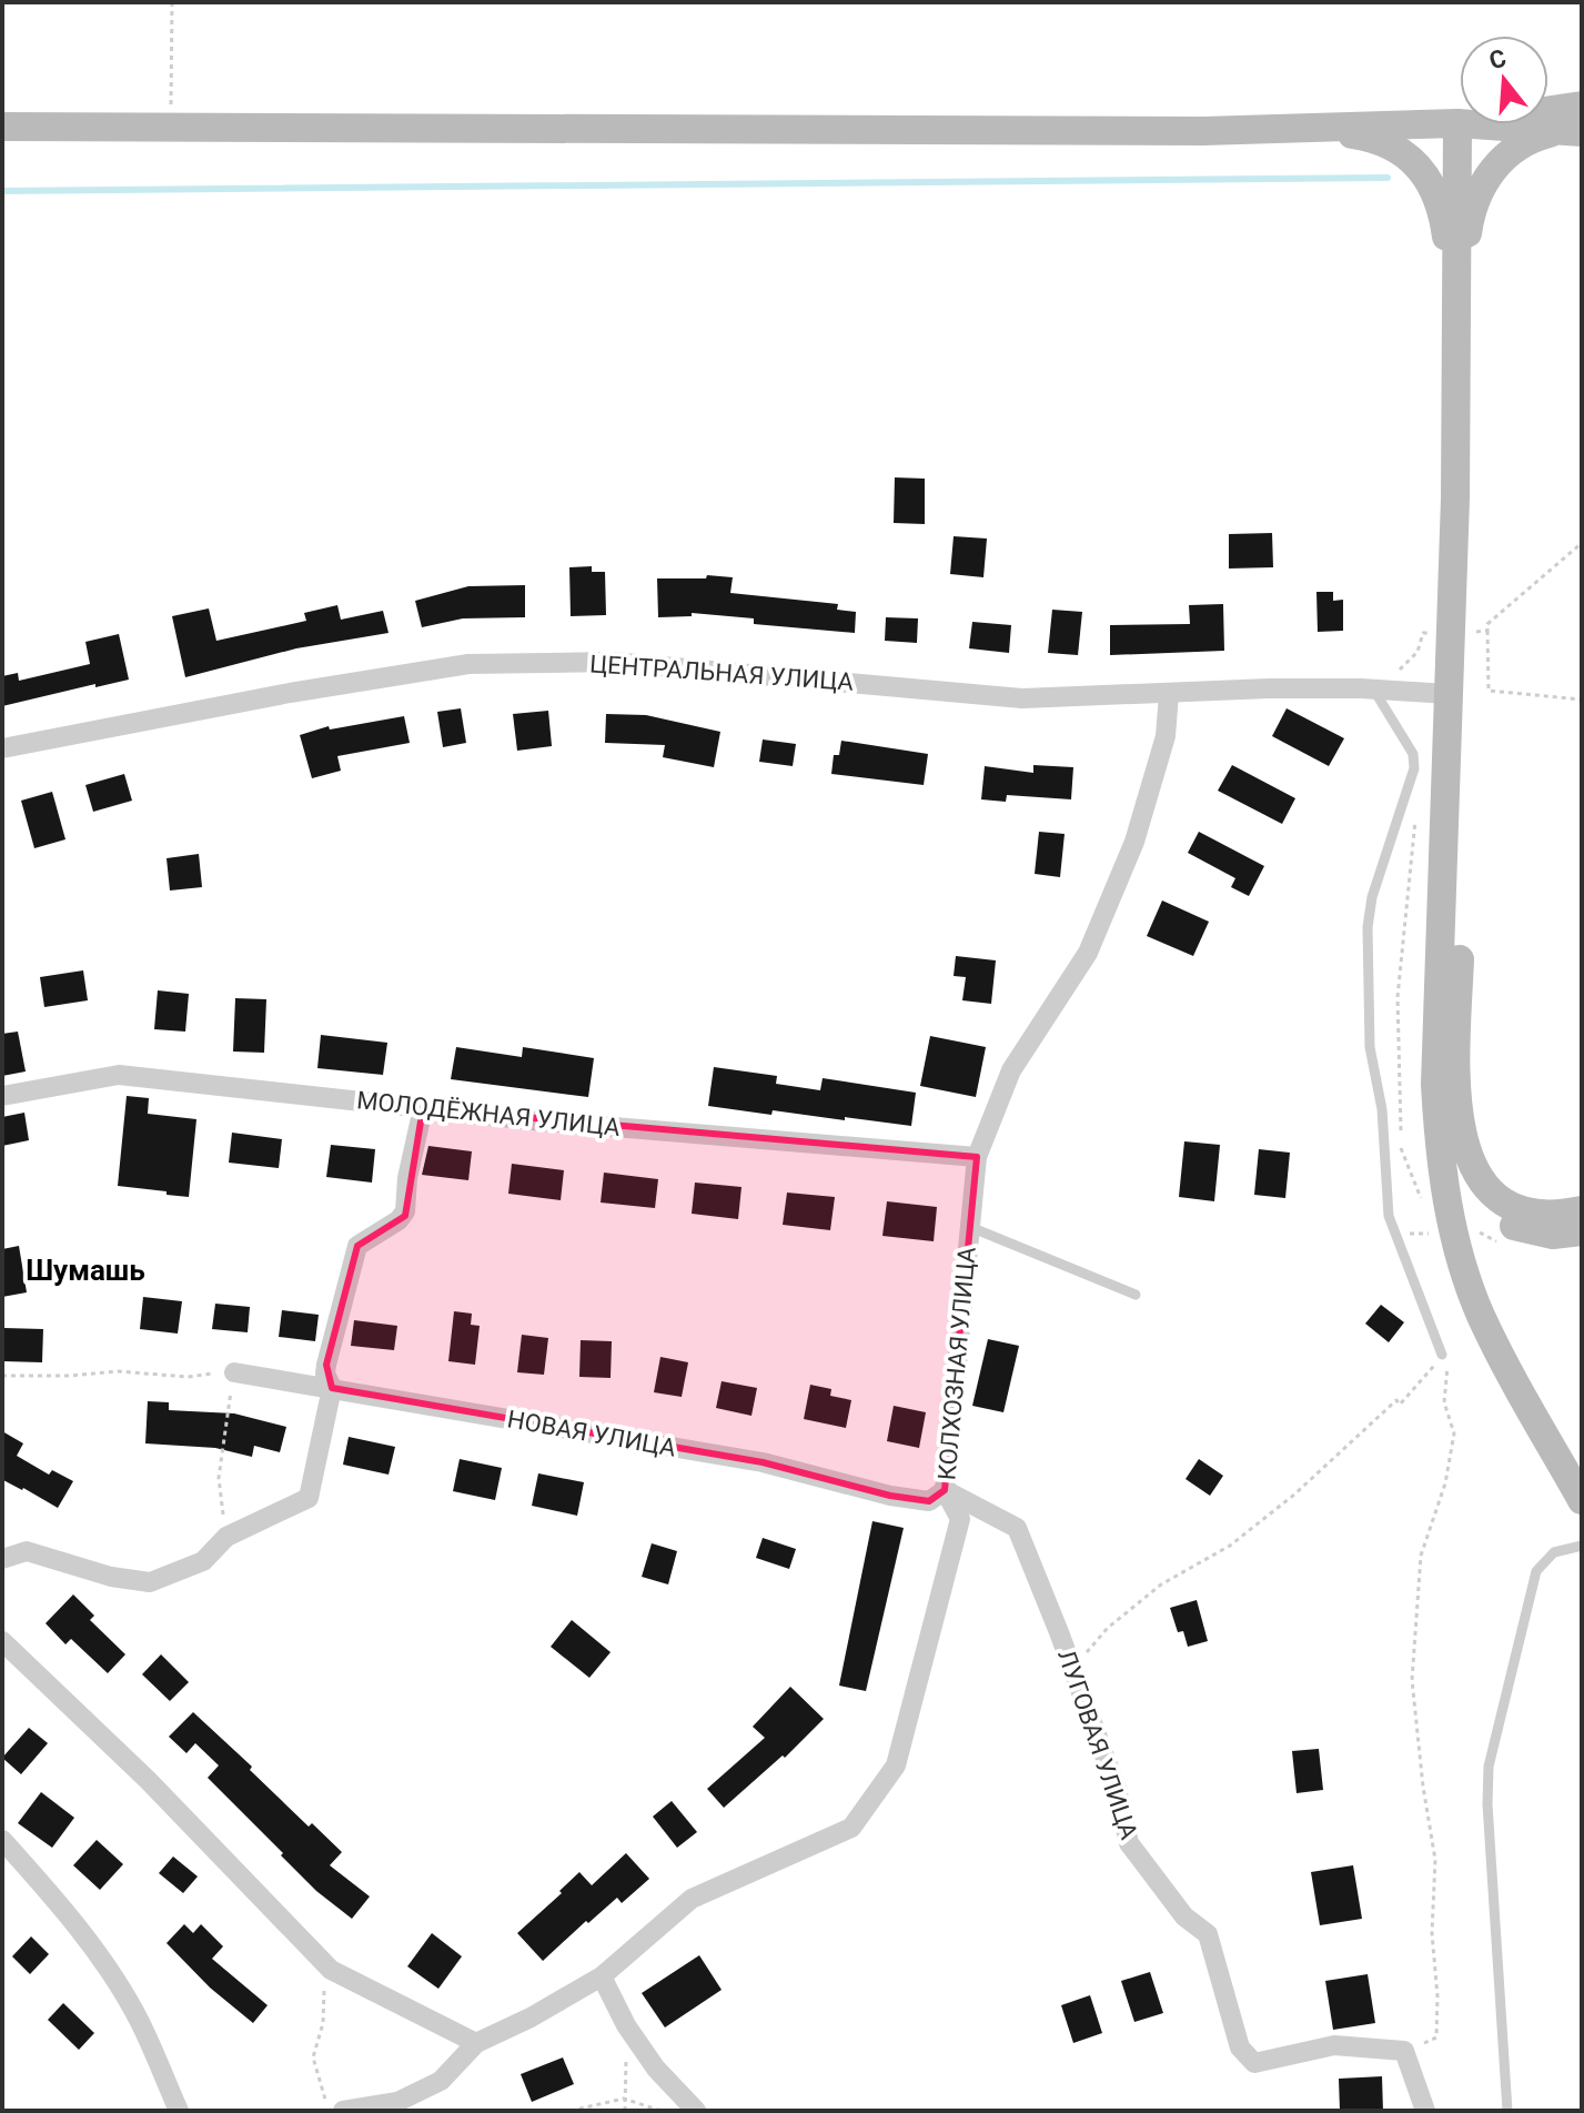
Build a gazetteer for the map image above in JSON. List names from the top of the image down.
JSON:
{
  "streets": {
    "street": [
      "ЦЕНТРАЛЬНАЯ УЛИЦА",
      "МОЛОДЁЖНАЯ УЛИЦА",
      "КОЛХОЗНАЯ УЛИЦА",
      "НОВАЯ УЛИЦА",
      "ЛУГОВАЯ УЛИЦА"
    ]
  },
  "crossings": [
    ["ЦЕНТРАЛЬНАЯ УЛИЦА", "КОЛХОЗНАЯ УЛИЦА"],
    ["МОЛОДЁЖНАЯ УЛИЦА", "КОЛХОЗНАЯ УЛИЦА"],
    ["КОЛХОЗНАЯ УЛИЦА", "НОВАЯ УЛИЦА"],
    ["КОЛХОЗНАЯ УЛИЦА", "ЛУГОВАЯ УЛИЦА"],
    ["НОВАЯ УЛИЦА", "ЛУГОВАЯ УЛИЦА"]
  ],
  "districts": ["Шумашь"],
  "north": "top"
}
